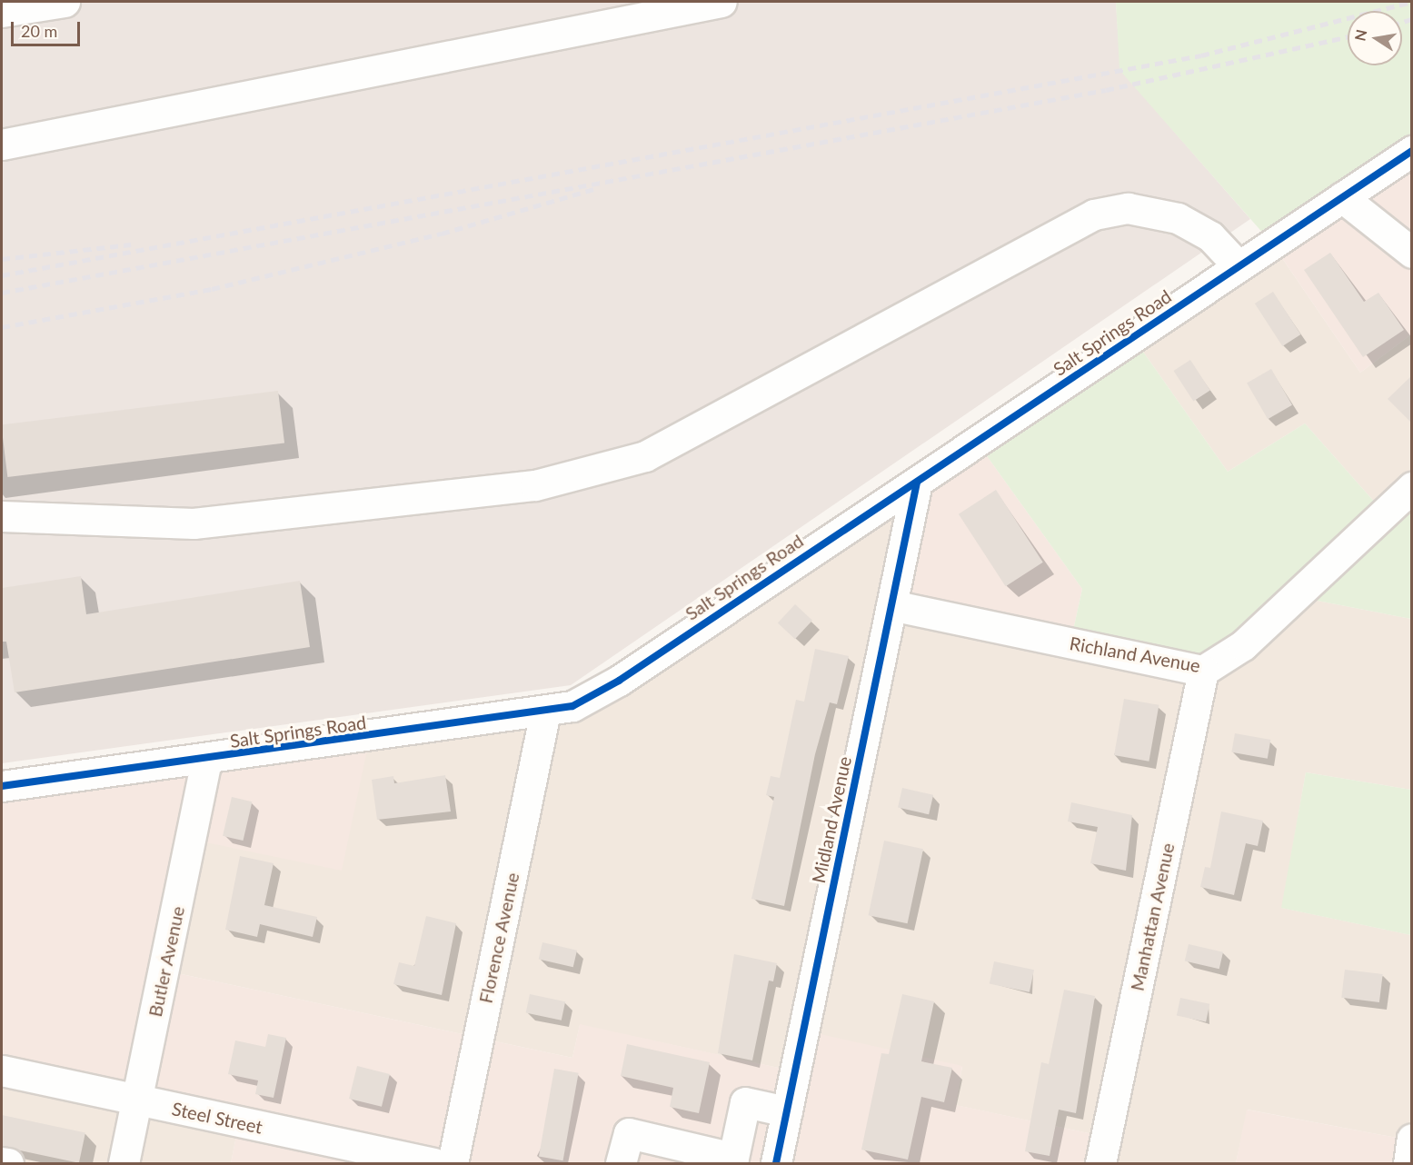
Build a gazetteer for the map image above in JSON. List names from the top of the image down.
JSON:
{
  "streets": {
    "street": [
      "Salt Springs Road",
      "Richland Avenue",
      "Midland Avenue",
      "Manhattan Avenue",
      "Florence Avenue",
      "Butler Avenue",
      "Steel Street"
    ]
  },
  "crossings": [
    ["Salt Springs Road", "Midland Avenue"],
    ["Salt Springs Road", "Florence Avenue"],
    ["Salt Springs Road", "Butler Avenue"],
    ["Richland Avenue", "Midland Avenue"],
    ["Richland Avenue", "Manhattan Avenue"],
    ["Butler Avenue", "Steel Street"]
  ],
  "scale_bar": "20 m",
  "north": "left"
}
